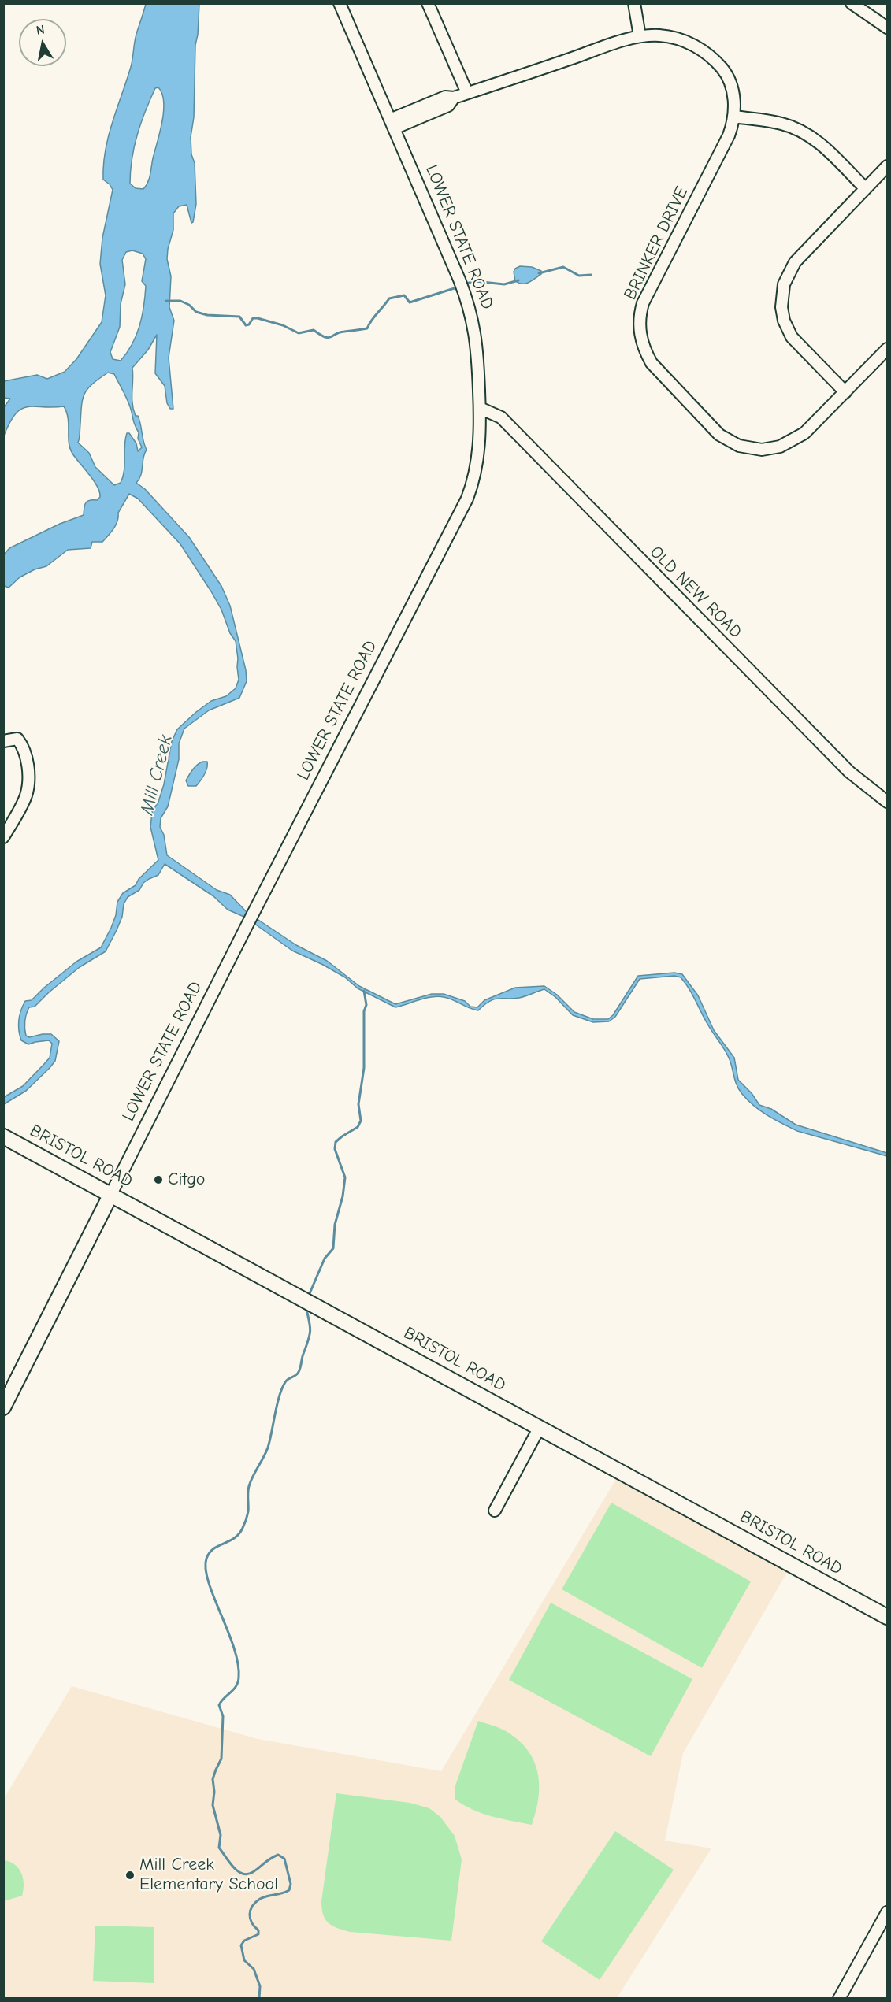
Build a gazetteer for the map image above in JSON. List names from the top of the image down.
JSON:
{
  "streets": {
    "main road": ["LOWER STATE ROAD", "BRISTOL ROAD"],
    "street": ["BRINKER DRIVE", "OLD NEW ROAD"]
  },
  "crossings": [
    ["LOWER STATE ROAD", "BRINKER DRIVE"],
    ["LOWER STATE ROAD", "OLD NEW ROAD"],
    ["LOWER STATE ROAD", "BRISTOL ROAD"]
  ],
  "water": ["Mill Creek"],
  "places": ["Citgo", "Mill Creek Elementary School"],
  "north": "top"
}
